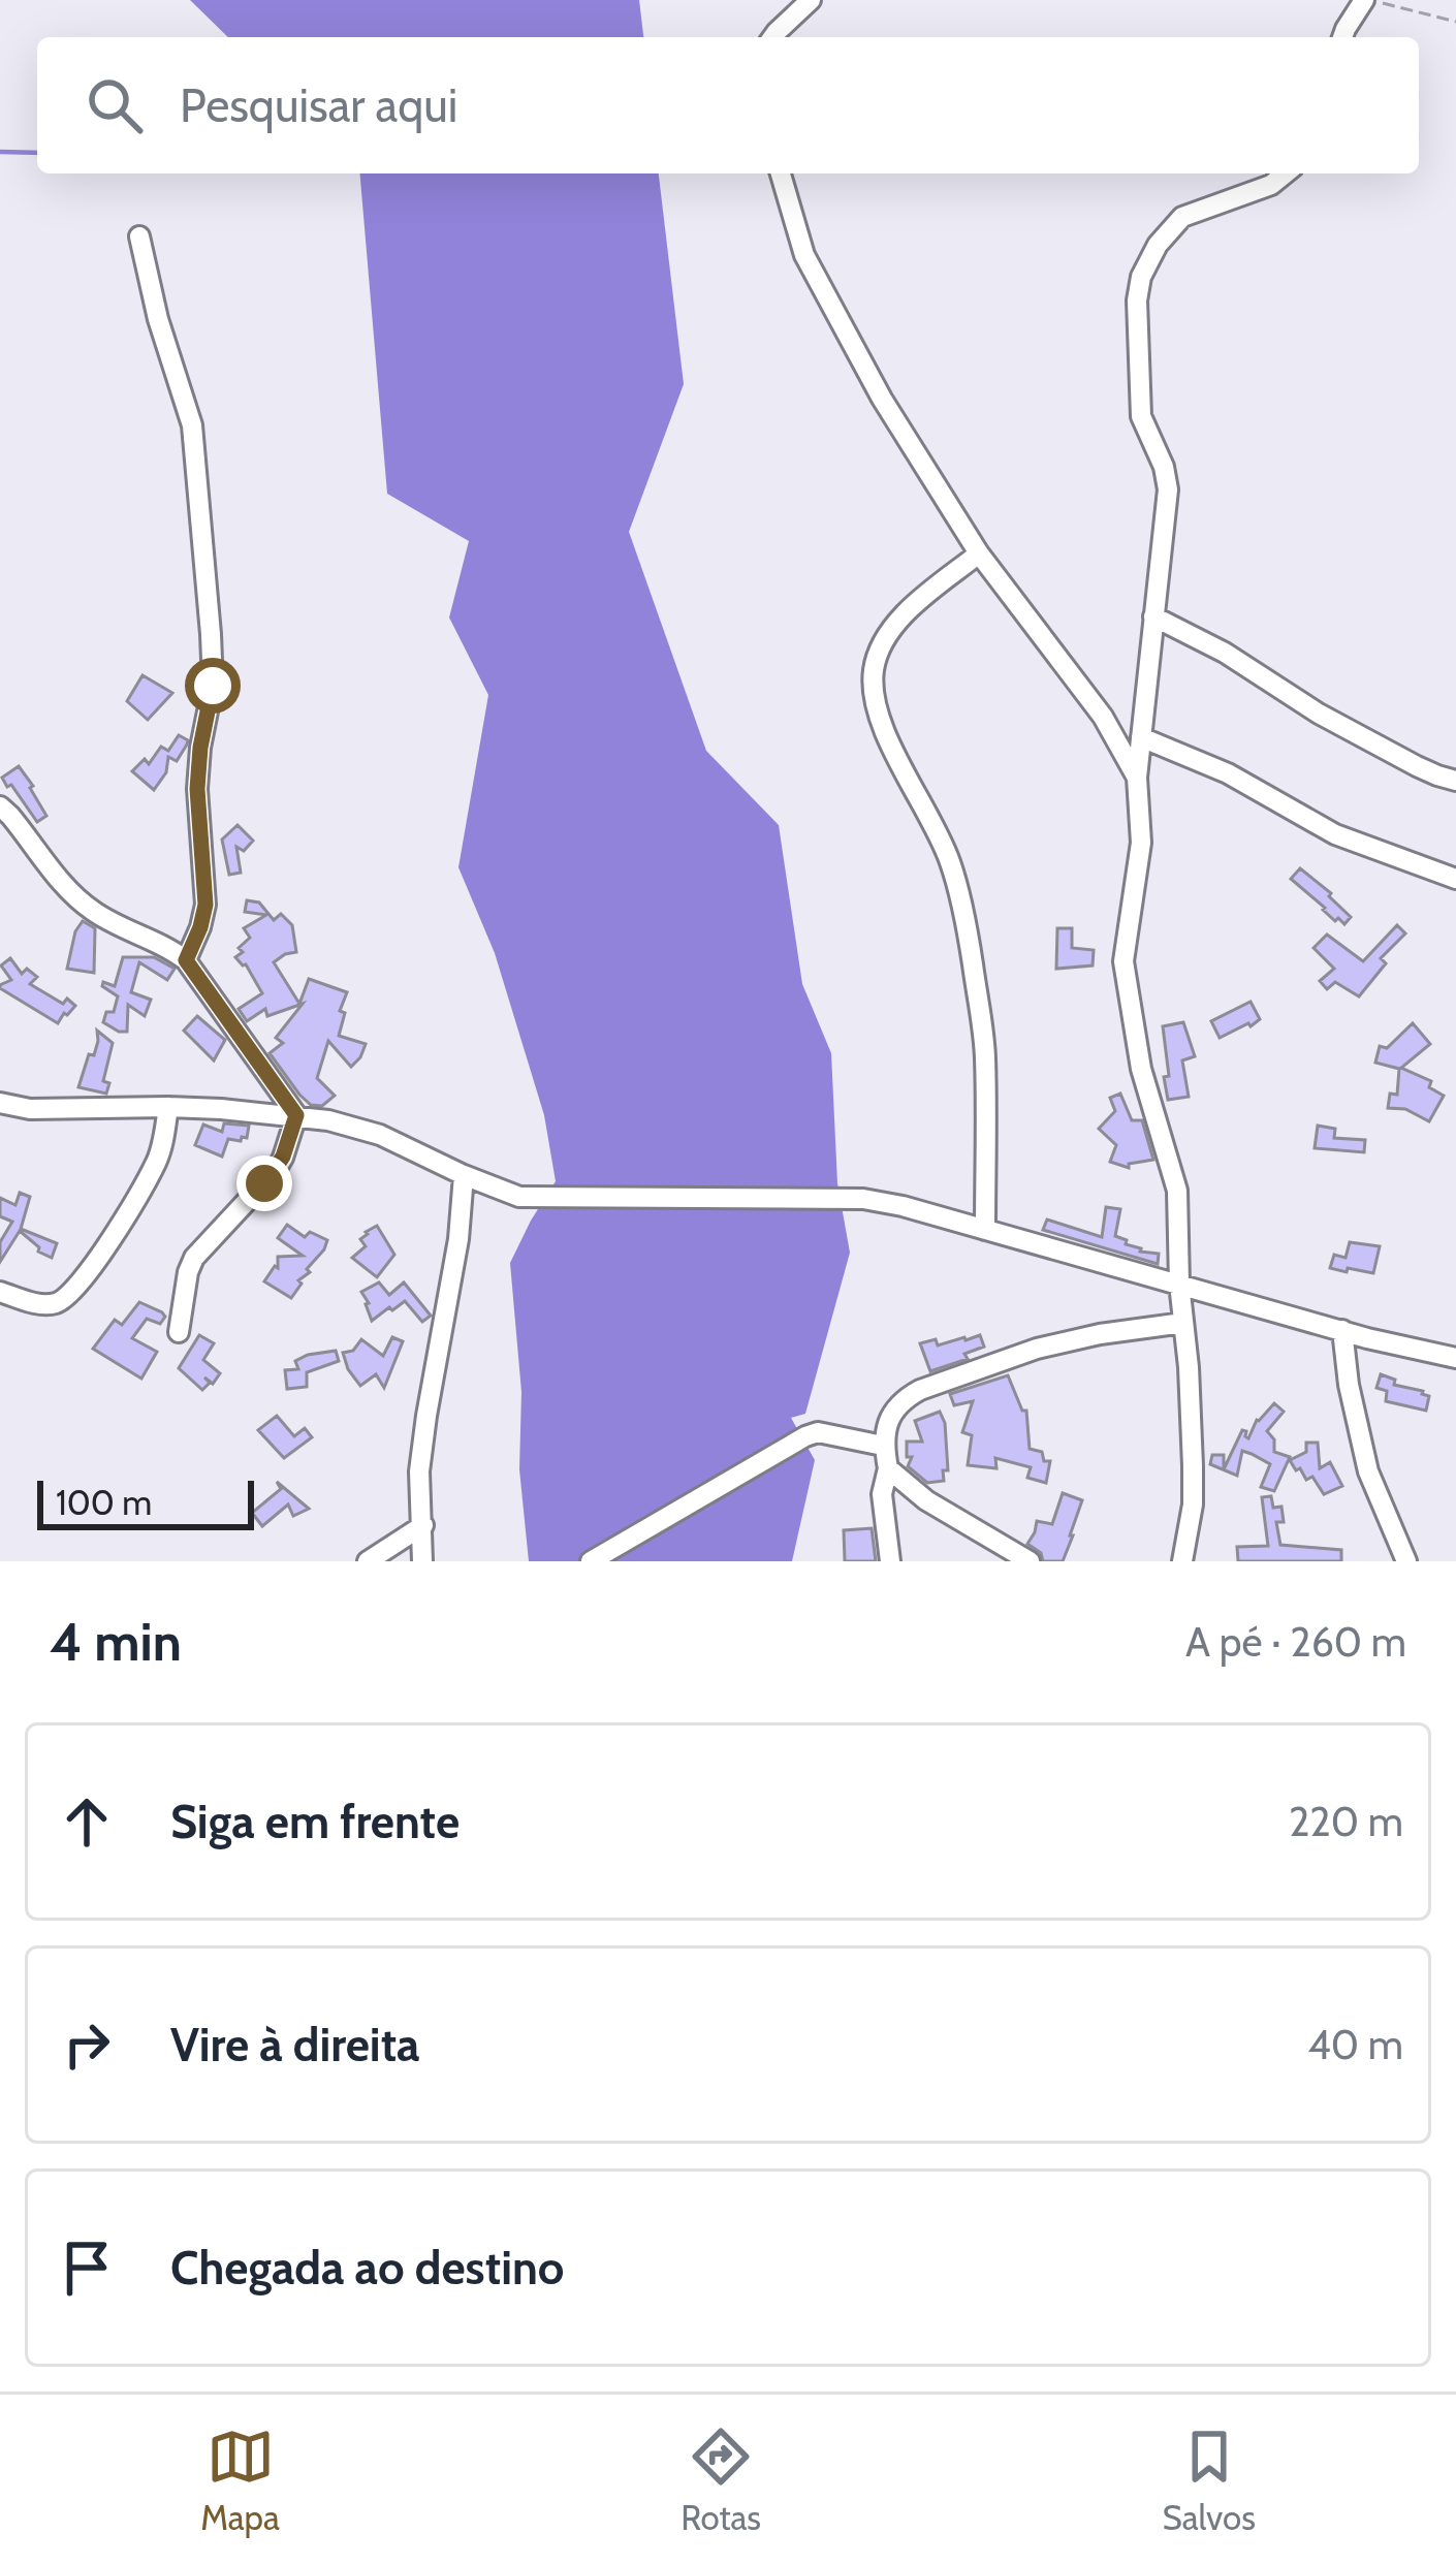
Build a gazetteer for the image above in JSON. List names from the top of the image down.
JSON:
{
  "scale_bar": "100 m",
  "page": {
    "search": "Pesquisar aqui",
    "scale": "100 m",
    "heading": ["4 min", "A pé · 260 m"],
    "list": [
      ["Siga em frente", "220 m"],
      ["Vire à direita", "40 m"],
      "Chegada ao destino"
    ],
    "nav": ["Mapa", "Rotas", "Salvos"]
  }
}
